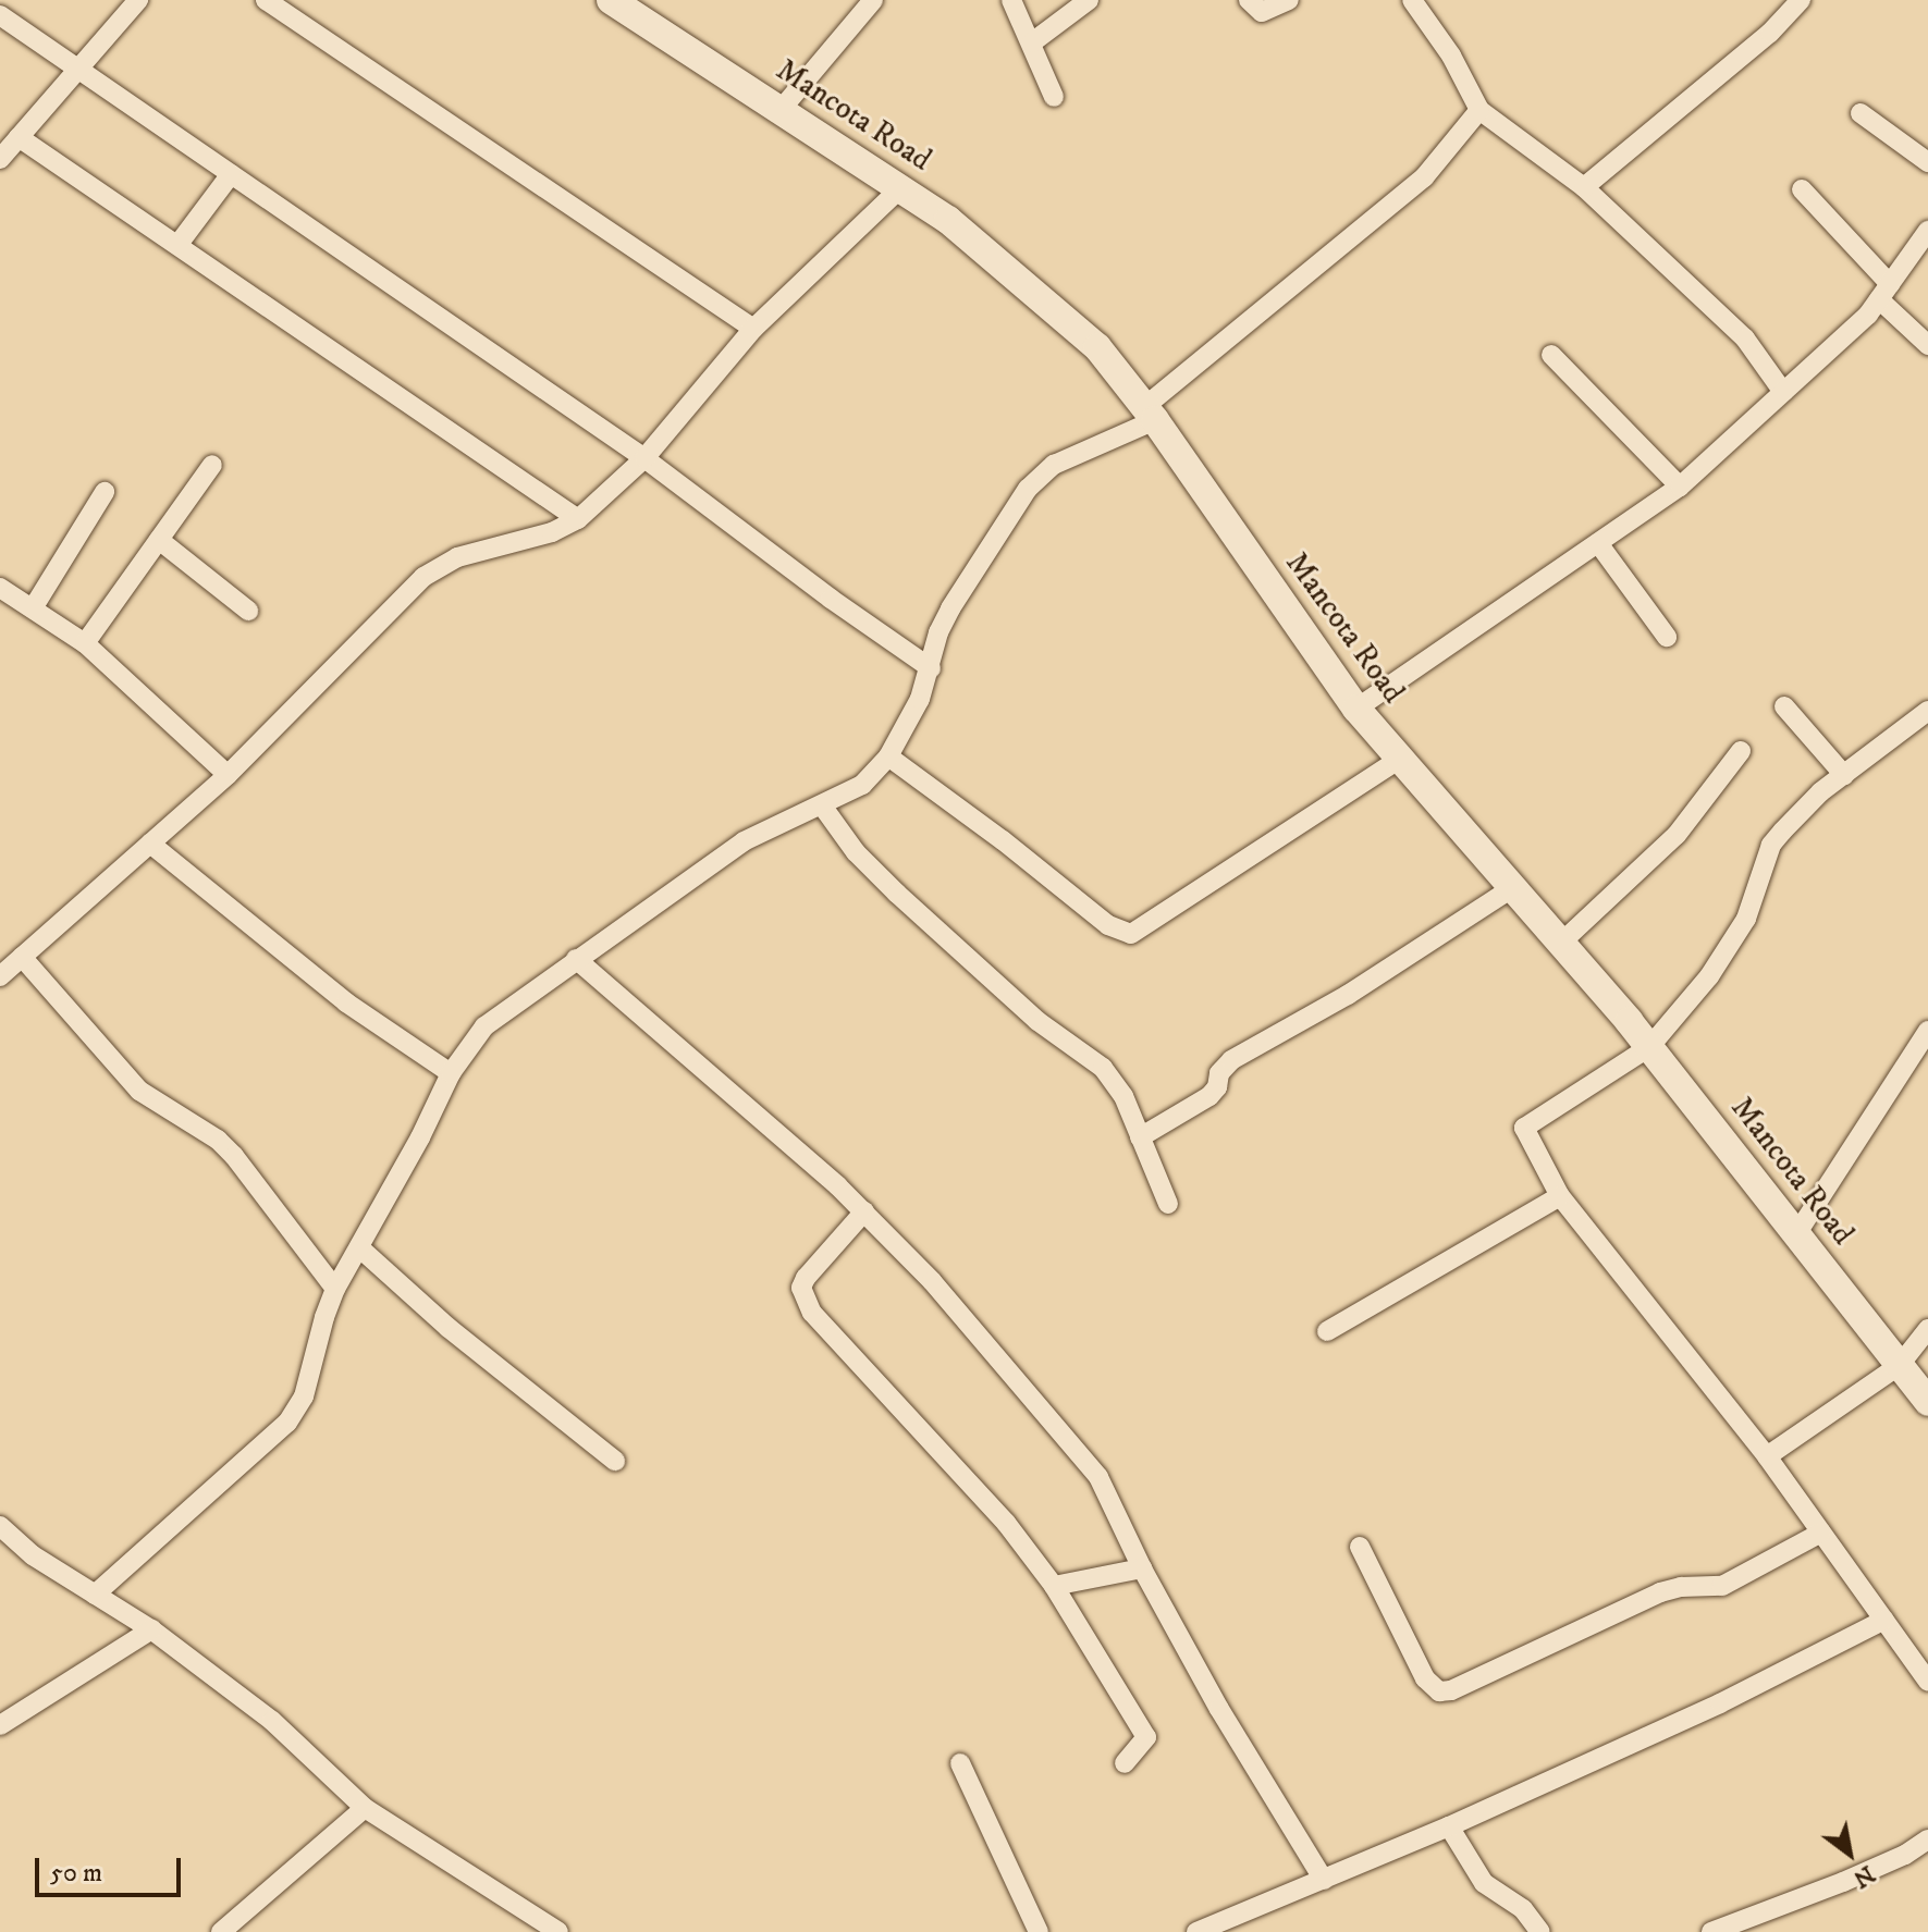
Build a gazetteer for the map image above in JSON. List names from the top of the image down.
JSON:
{
  "streets": {
    "main road": ["Mancota Road"]
  },
  "scale_bar": "50 m",
  "north": "bottom right"
}
